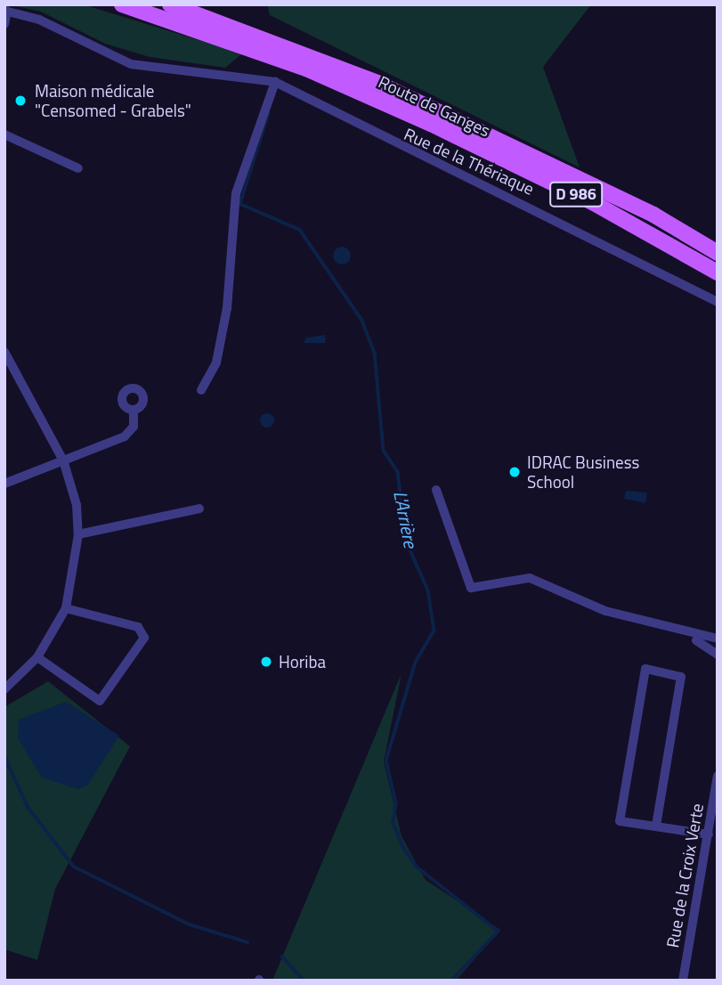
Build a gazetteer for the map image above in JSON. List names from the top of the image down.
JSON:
{
  "streets": {
    "main road": ["Route de Ganges", "D 986"],
    "street": ["Rue de la Thériaque", "Rue de la Croix Verte"]
  },
  "water": ["L'Arrière"],
  "places": ["Maison médicale \"Censomed - Grabels\"", "IDRAC Business School", "Horiba"]
}
